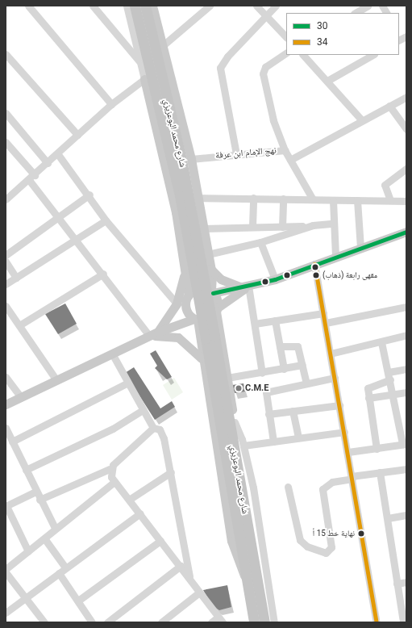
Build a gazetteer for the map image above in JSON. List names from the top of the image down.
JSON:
{
  "streets": {
    "highway": ["شارع محمد البوعزيزي"],
    "street": ["نهج الإمام ابن عرفة"]
  },
  "places": ["مقهى رابعة (ذهاب)", "C.M.E", "نهاية خط 15 أ"],
  "lines": ["transit line 30", "transit line 34"],
  "legend": ["30", "34"]
}
